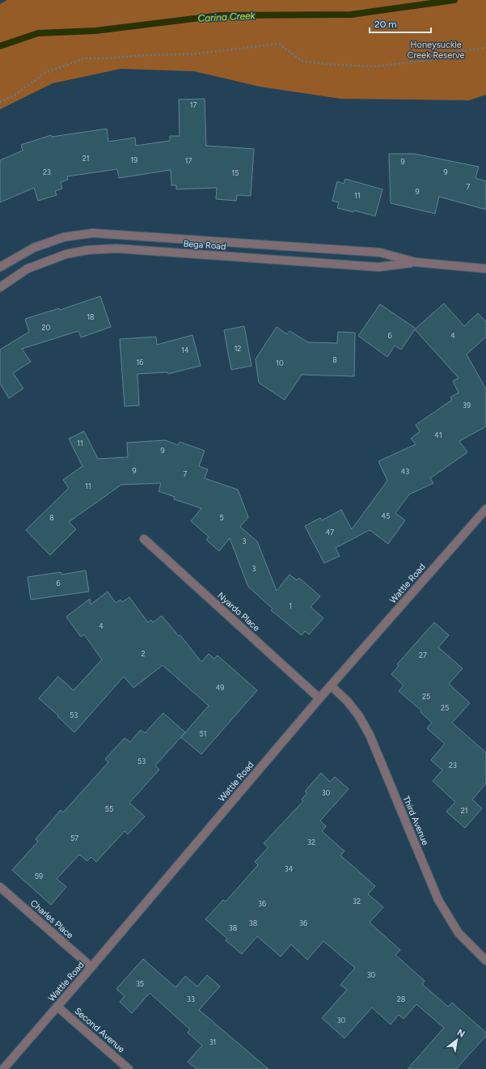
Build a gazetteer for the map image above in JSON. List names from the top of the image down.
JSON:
{
  "streets": {
    "street": [
      "Bega Road",
      "Wattle Road",
      "Nyardo Place",
      "Third Avenue",
      "Charles Place",
      "Second Avenue"
    ]
  },
  "crossings": [
    ["Wattle Road", "Nyardo Place"],
    ["Wattle Road", "Third Avenue"],
    ["Wattle Road", "Charles Place"],
    ["Wattle Road", "Second Avenue"]
  ],
  "water": ["Carina Creek"],
  "parks": ["Honeysuckle Creek Reserve"],
  "house_numbers": [
    "17",
    "21",
    "19",
    "17",
    "9",
    "23",
    "9",
    "15",
    "7",
    "9",
    "11",
    "18",
    "20",
    "6",
    "4",
    "12",
    "14",
    "8",
    "16",
    "10",
    "39",
    "41",
    "11",
    "9",
    "9",
    "43",
    "7",
    "11",
    "45",
    "8",
    "5",
    "47",
    "3",
    "3",
    "6",
    "1",
    "4",
    "2",
    "27",
    "49",
    "25",
    "25",
    "53",
    "51",
    "53",
    "23",
    "30",
    "55",
    "21",
    "57",
    "32",
    "34",
    "59",
    "32",
    "36",
    "38",
    "36",
    "38",
    "30",
    "35",
    "33",
    "28",
    "30",
    "31"
  ],
  "scale_bar": "20 m",
  "north": "top right"
}
